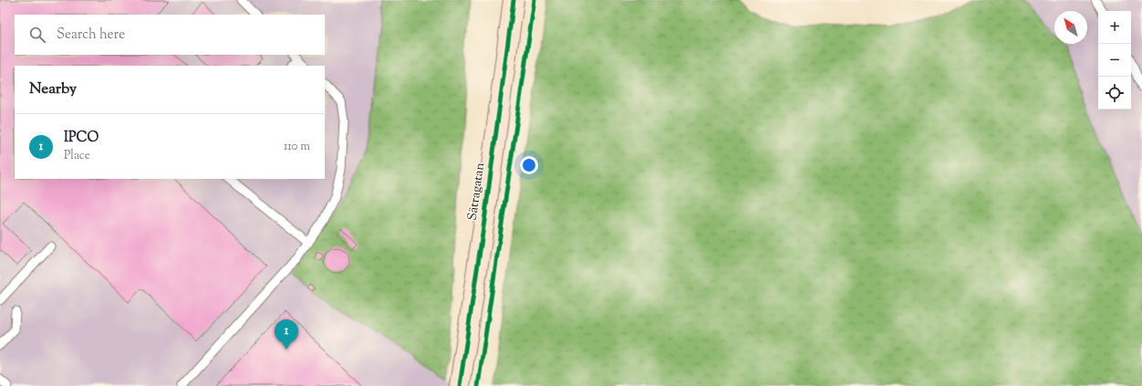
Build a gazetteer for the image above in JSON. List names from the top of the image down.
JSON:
{
  "streets": {
    "street": ["Sätragatan"]
  },
  "north": "top left",
  "page": {
    "map_buttons": ["+", "−"],
    "search": "Search here",
    "heading": "Nearby",
    "list": [
      {
        "mark": "1",
        "name": "IPCO",
        "note": "Place",
        "value": "110 m"
      }
    ],
    "pins": "1"
  }
}
